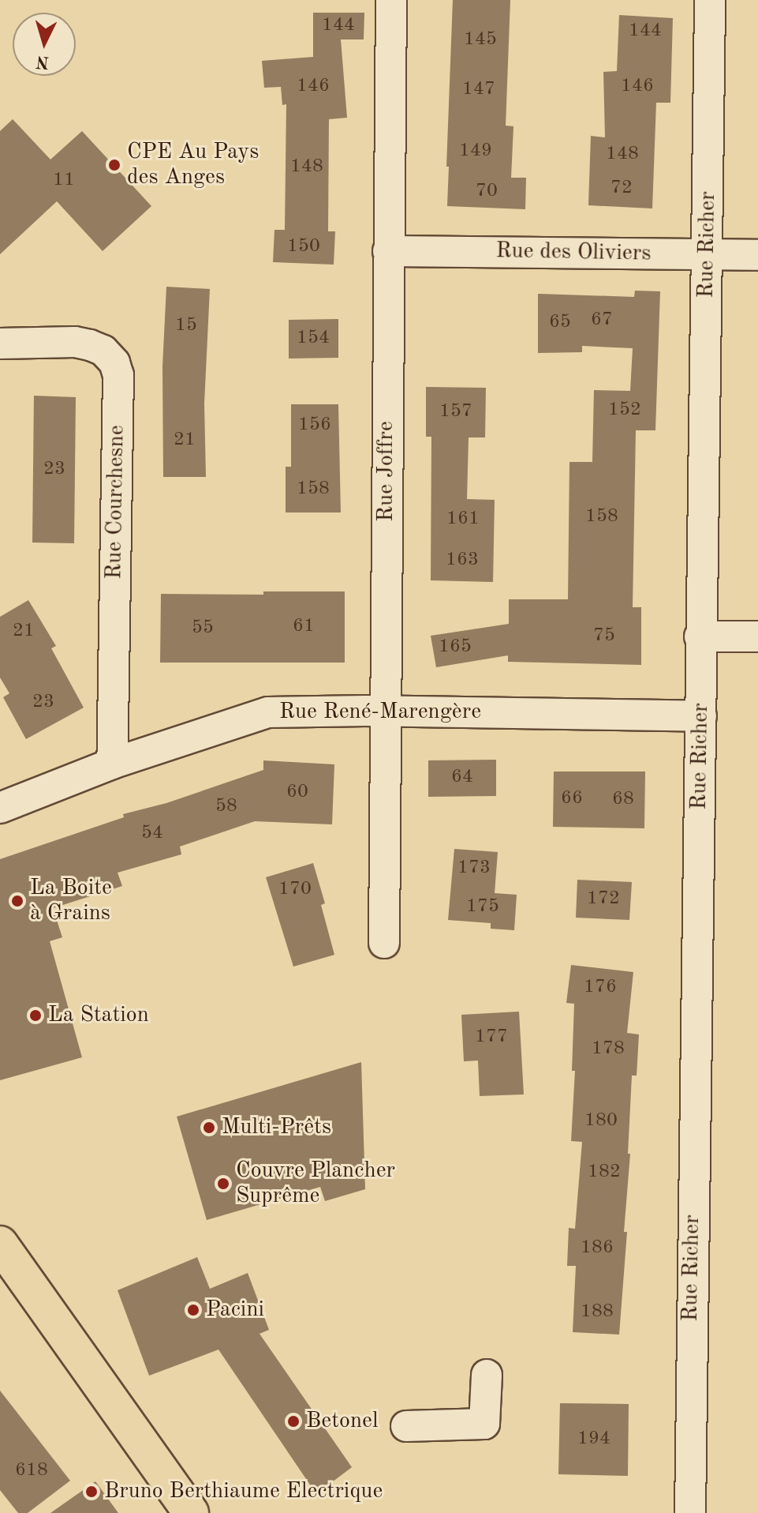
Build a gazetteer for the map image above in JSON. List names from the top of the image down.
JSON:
{
  "streets": {
    "street": [
      "Rue Richer",
      "Rue des Oliviers",
      "Rue Joffre",
      "Rue Courchesne",
      "Rue René-Marengère"
    ]
  },
  "crossings": [
    ["Rue Richer", "Rue des Oliviers"],
    ["Rue Richer", "Rue René-Marengère"],
    ["Rue des Oliviers", "Rue Joffre"],
    ["Rue Joffre", "Rue René-Marengère"],
    ["Rue Courchesne", "Rue René-Marengère"]
  ],
  "places": [
    "CPE Au Pays des Anges",
    "La Boite à Grains",
    "La Station",
    "Multi-Prêts",
    "Couvre Plancher Suprême",
    "Pacini",
    "Betonel",
    "Bruno Berthiaume Electrique"
  ],
  "house_numbers": [
    "144",
    "144",
    "145",
    "146",
    "146",
    "147",
    "149",
    "148",
    "148",
    "11",
    "72",
    "70",
    "150",
    "67",
    "65",
    "15",
    "154",
    "152",
    "157",
    "156",
    "21",
    "23",
    "158",
    "158",
    "161",
    "163",
    "61",
    "55",
    "21",
    "75",
    "165",
    "23",
    "64",
    "60",
    "66",
    "68",
    "58",
    "54",
    "173",
    "170",
    "172",
    "175",
    "176",
    "177",
    "178",
    "180",
    "182",
    "186",
    "188",
    "194",
    "618"
  ],
  "north": "bottom"
}
